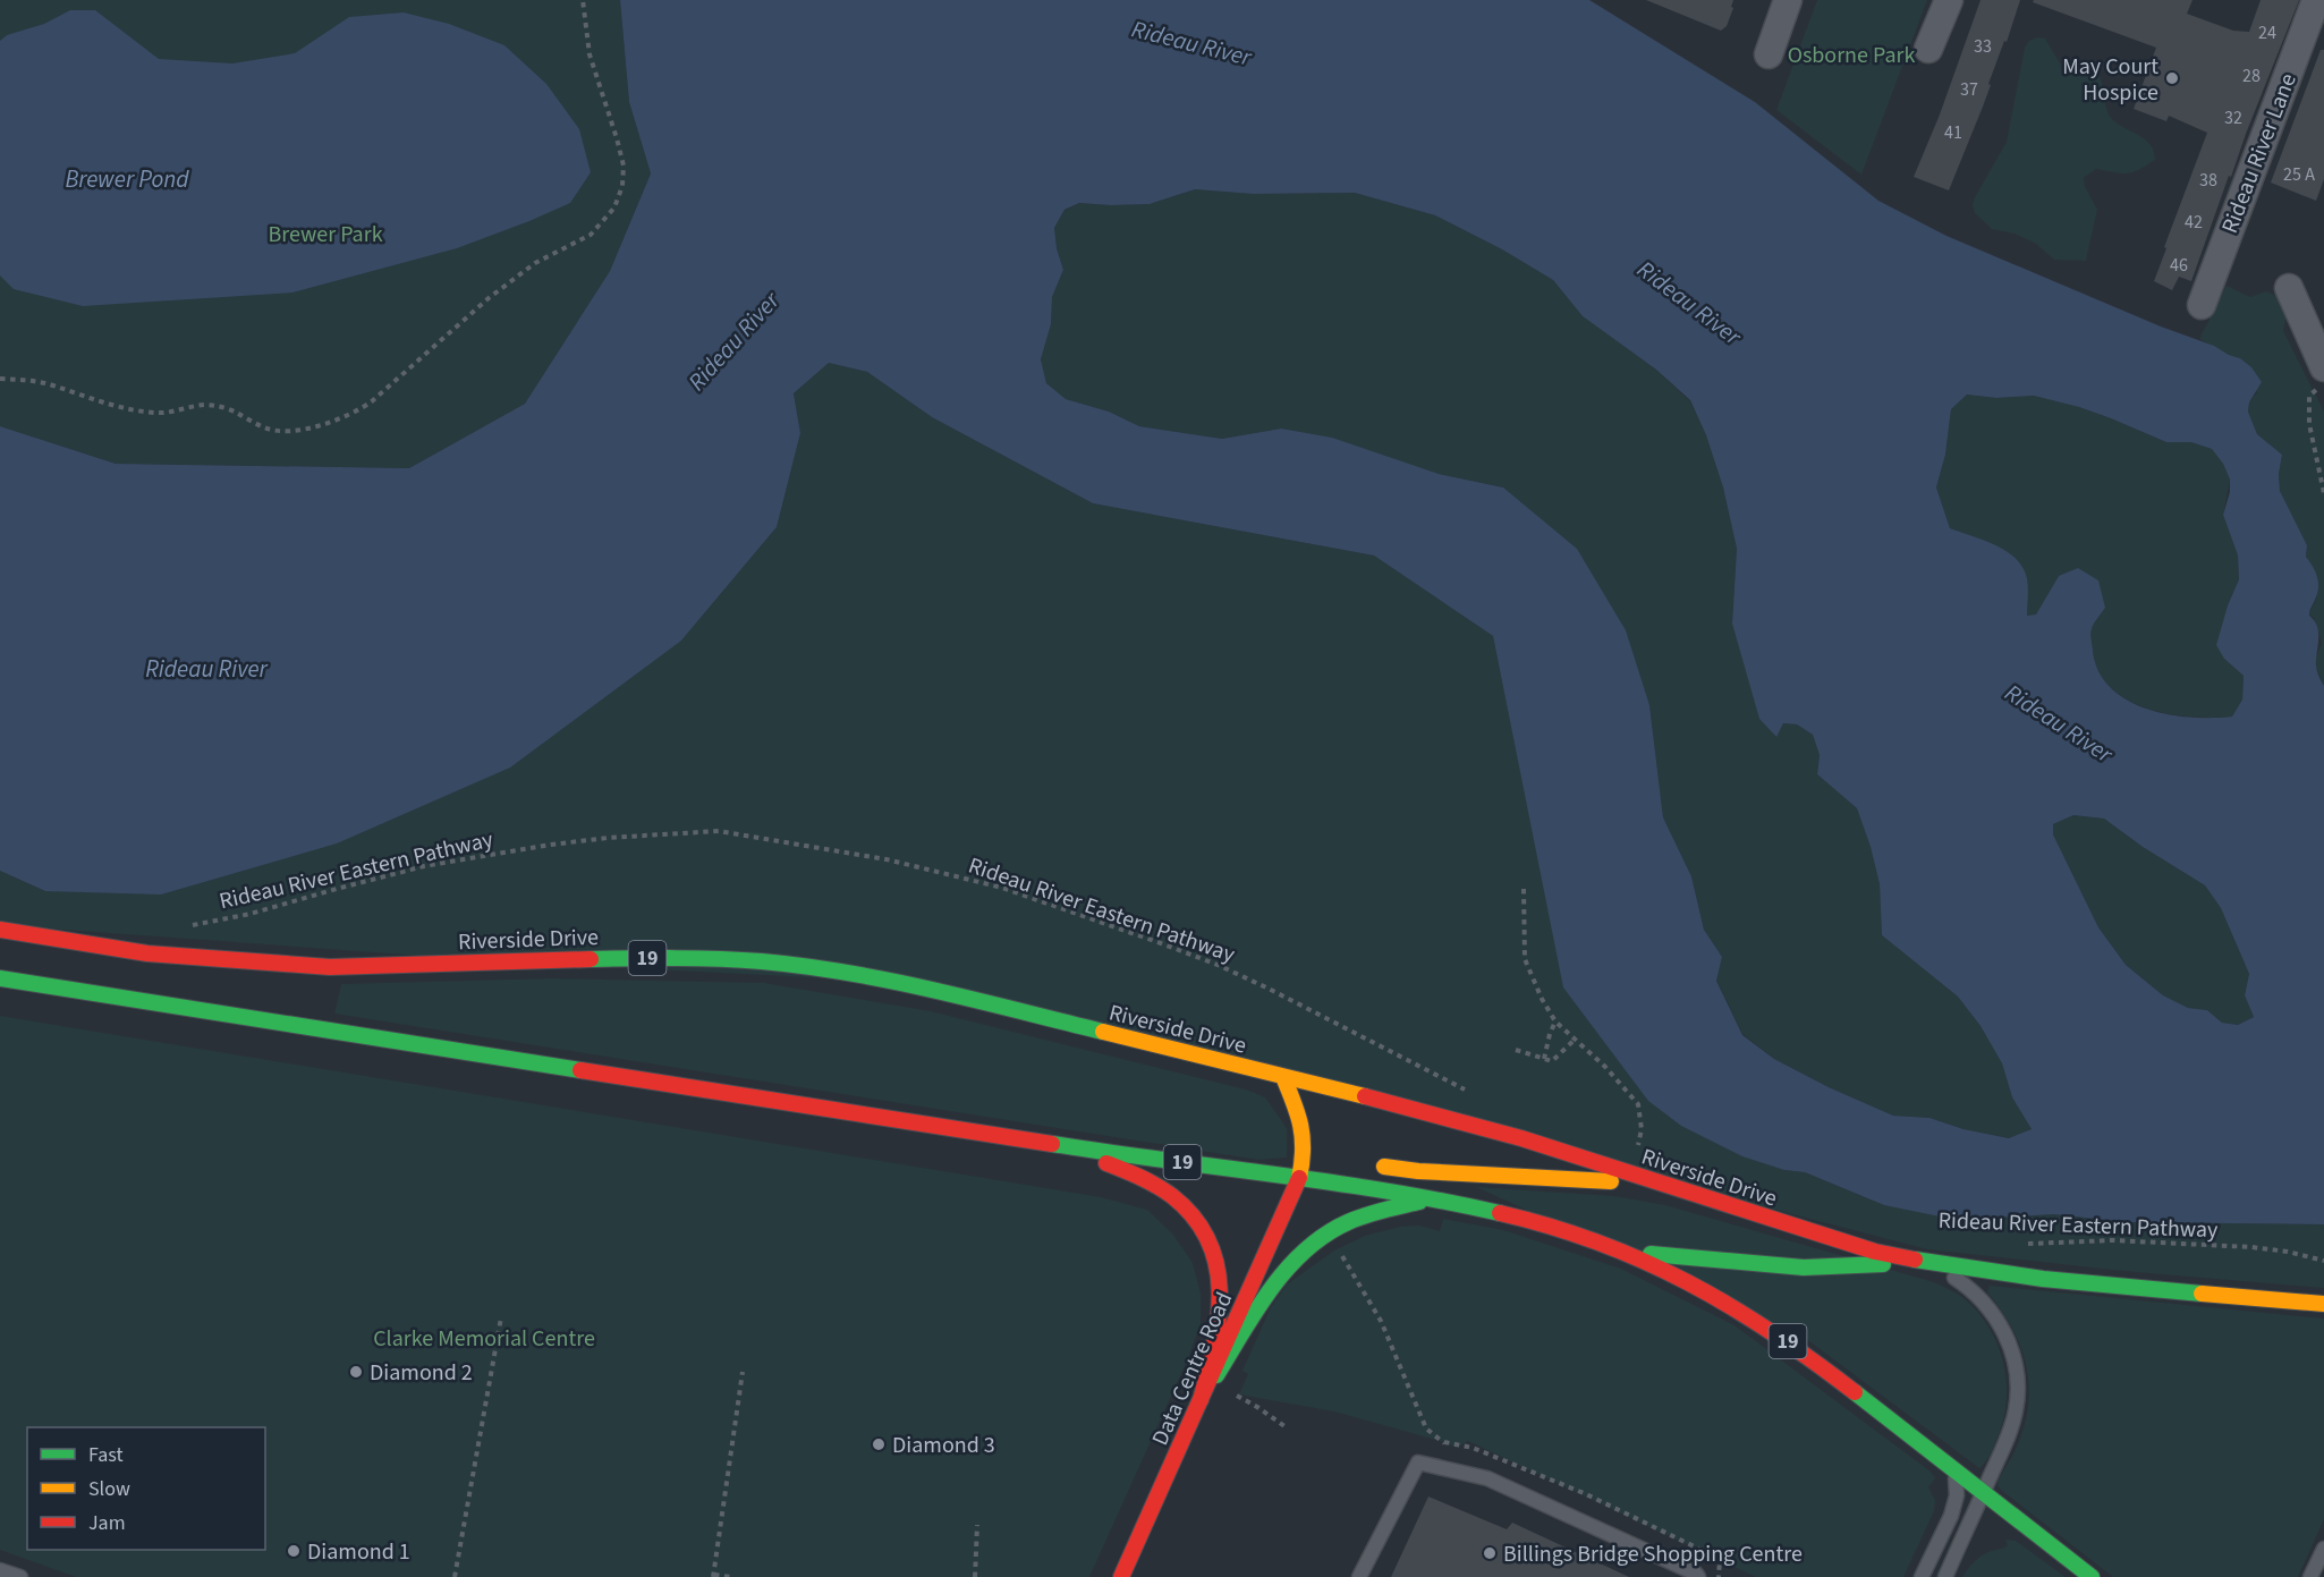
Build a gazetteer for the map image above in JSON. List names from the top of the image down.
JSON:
{
  "streets": {
    "main road": ["Riverside Drive", "19", "Data Centre Road"],
    "street": ["Rideau River Lane"],
    "path": ["Rideau River Eastern Pathway"]
  },
  "crossings": [
    ["Riverside Drive", "Data Centre Road"],
    ["19", "Data Centre Road"]
  ],
  "water": ["Rideau River", "Brewer Pond"],
  "parks": ["Osborne Park", "Brewer Park", "Clarke Memorial Centre"],
  "places": [
    "May Court Hospice",
    "Diamond 2",
    "Diamond 3",
    "Diamond 1",
    "Billings Bridge Shopping Centre"
  ],
  "house_numbers": [
    "24",
    "33",
    "28",
    "37",
    "32",
    "41",
    "25 A",
    "38",
    "42",
    "46"
  ],
  "legend": ["Fast", "Slow", "Jam"]
}
